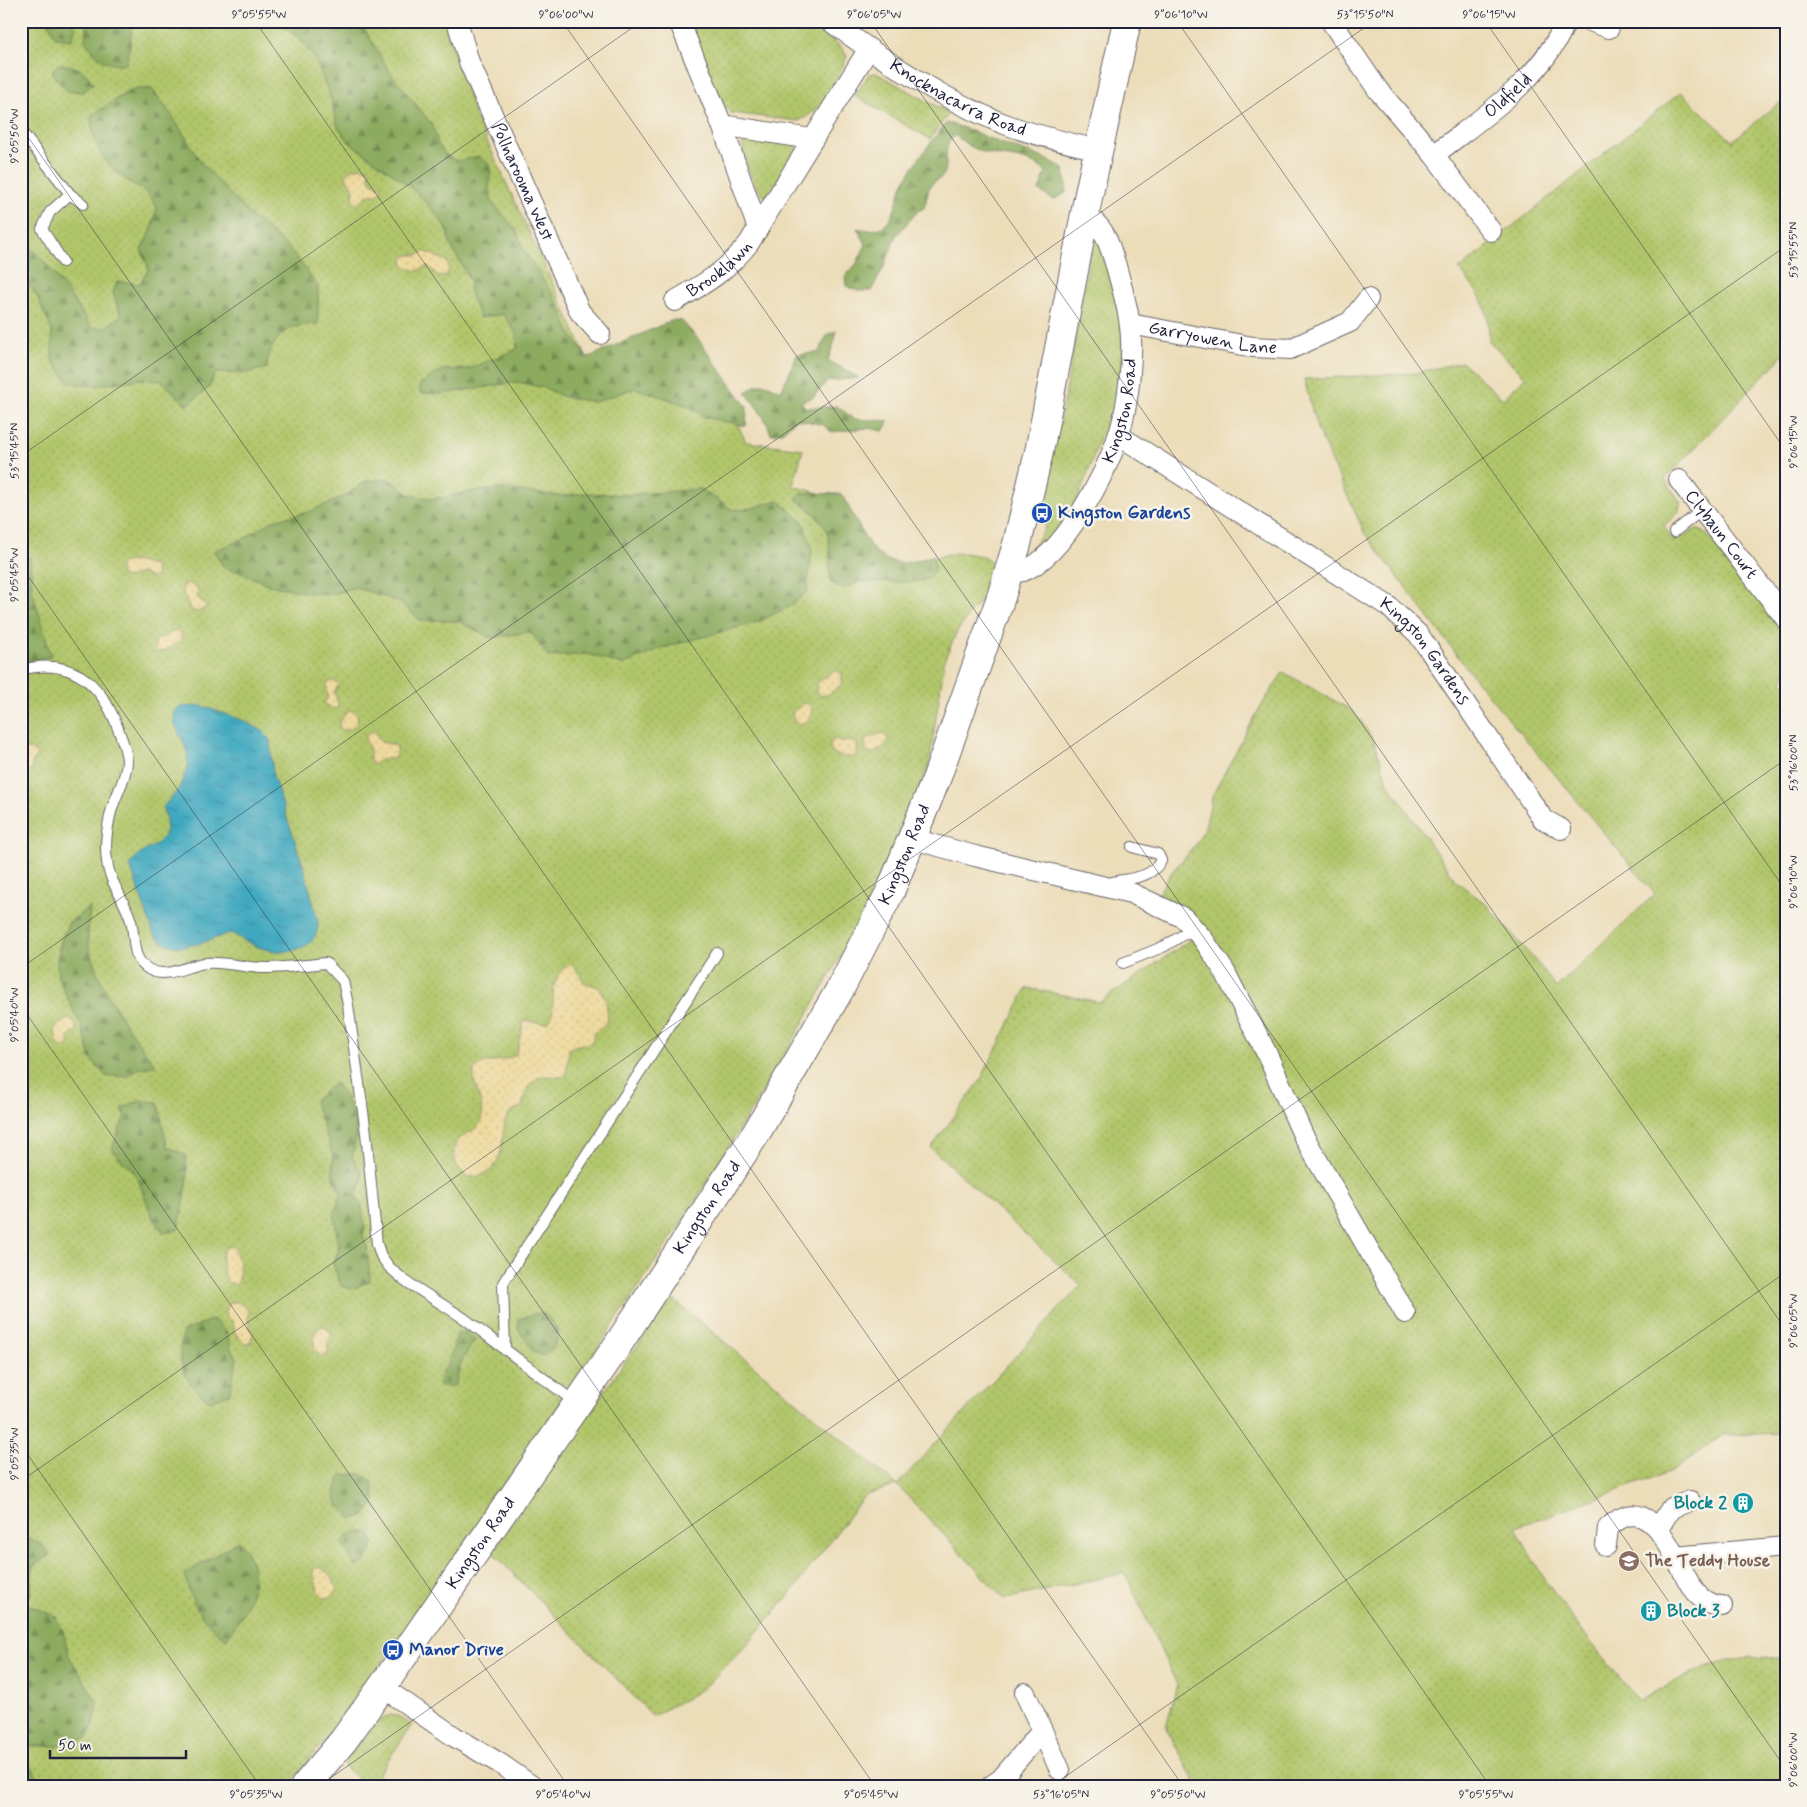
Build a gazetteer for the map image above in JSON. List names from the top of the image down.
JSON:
{
  "streets": {
    "main road": ["Kingston Road"],
    "street": [
      "Oldfield",
      "Knocknacarra Road",
      "Pollnarooma West",
      "Brooklawn",
      "Garryowen Lane",
      "Clybaun Court",
      "Kingston Gardens"
    ]
  },
  "crossings": [
    ["Knocknacarra Road", "Brooklawn"],
    ["Knocknacarra Road", "Kingston Road"],
    ["Garryowen Lane", "Kingston Road"],
    ["Kingston Road", "Kingston Gardens"]
  ],
  "places": {
    "bus stop": ["Kingston Gardens", "Manor Drive"],
    "building": ["Block 2", "Block 3"],
    "school or university": ["The Teddy House"]
  },
  "scale_bar": "50 m",
  "coordinates": [
    "9°05'55\"W",
    "9°06'00\"W",
    "9°06'05\"W",
    "9°06'10\"W",
    "53°15'50\"N",
    "9°06'15\"W",
    "9°05'50\"W",
    "53°15'55\"N",
    "53°15'45\"N",
    "9°05'45\"W",
    "53°16'00\"N",
    "9°05'40\"W",
    "9°05'35\"W",
    "53°16'05\"N"
  ]
}
